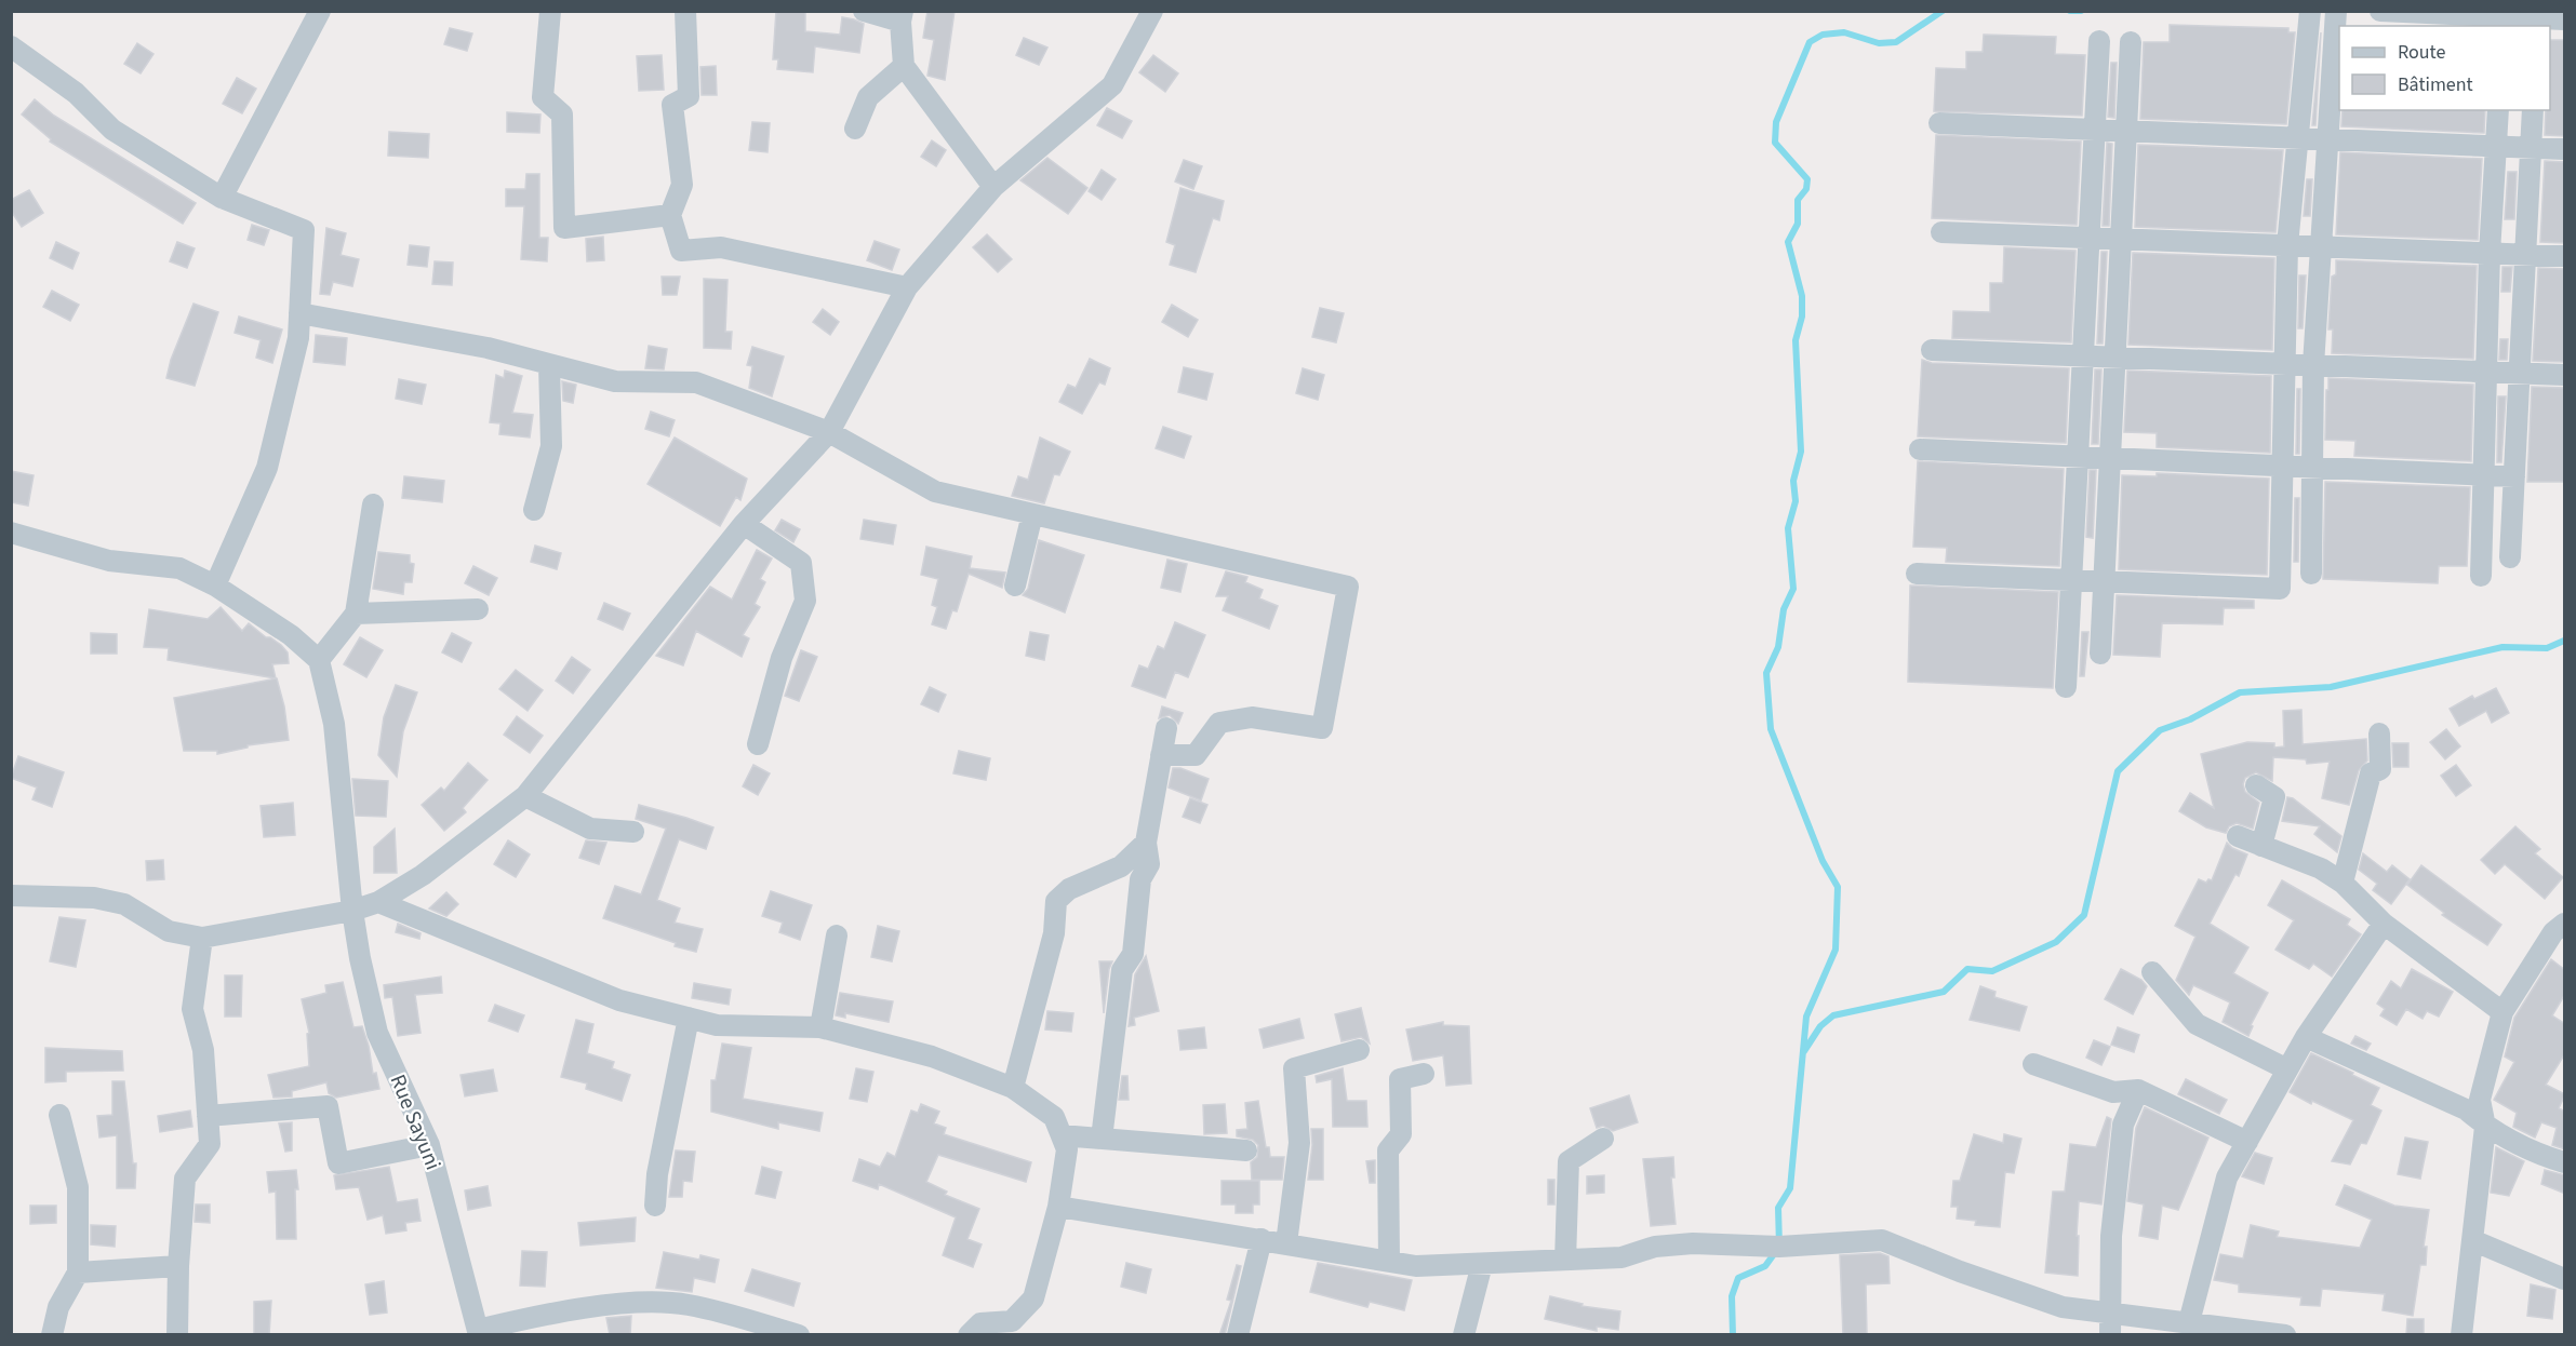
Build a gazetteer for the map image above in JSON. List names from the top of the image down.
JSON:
{
  "streets": {
    "street": ["Rue Sayuni"]
  },
  "legend": ["Route", "Bâtiment"]
}
